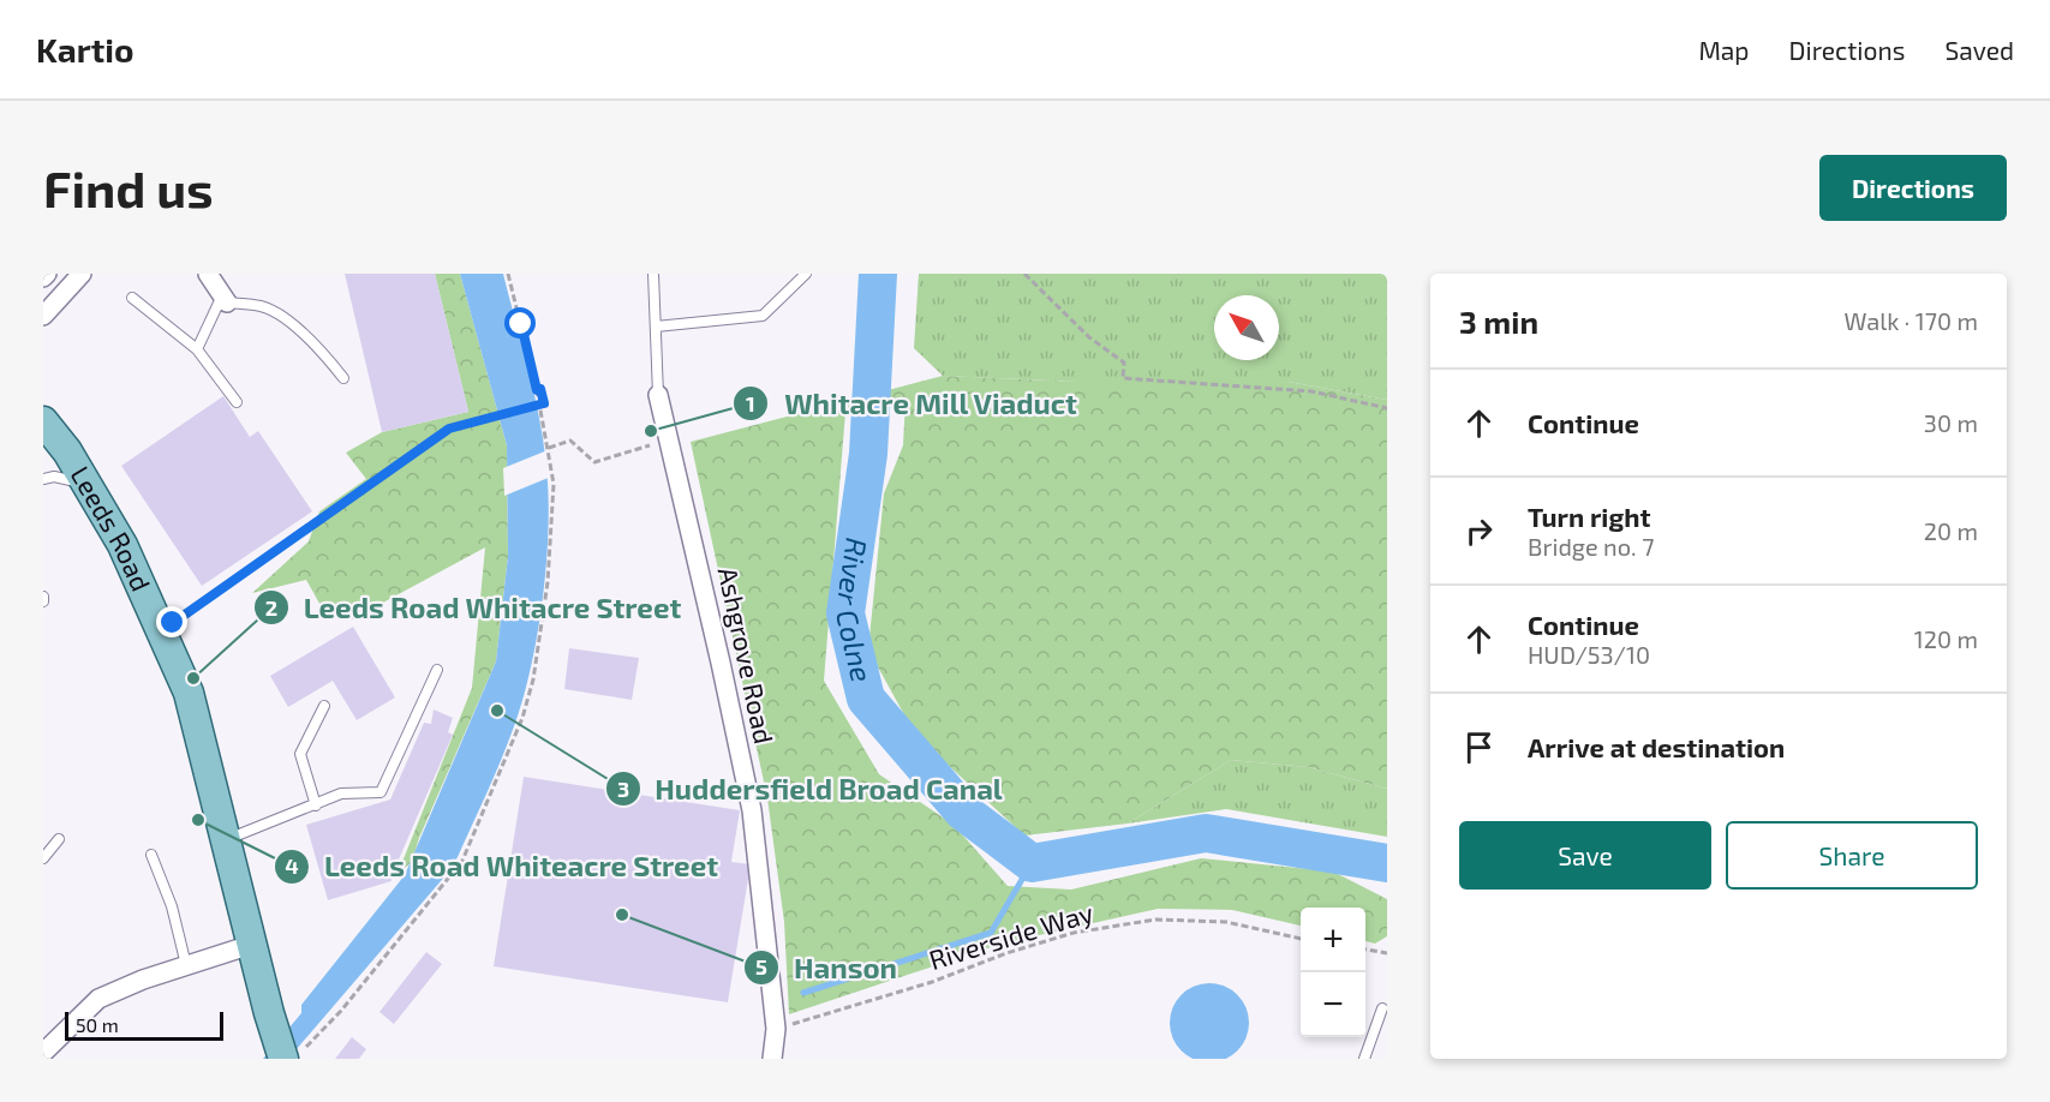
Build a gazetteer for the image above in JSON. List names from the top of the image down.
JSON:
{
  "streets": {
    "main road": ["Leeds Road"],
    "street": ["Ashgrove Road"],
    "path": ["Riverside Way"]
  },
  "crossings": [
    ["Ashgrove Road", "Riverside Way"]
  ],
  "water": ["River Colne"],
  "places": [
    "Whitacre Mill Viaduct",
    "Leeds Road Whitacre Street",
    "Huddersfield Broad Canal",
    "Leeds Road Whiteacre Street",
    "Hanson"
  ],
  "scale_bar": "50 m",
  "north": "top left",
  "page": {
    "header": "Kartio",
    "nav": ["Map", "Directions", "Saved"],
    "buttons": [
      "Directions",
      ["Save", "Share"]
    ],
    "title": "Find us",
    "heading": ["3 min", "Walk · 170 m"],
    "list": [
      ["Continue", "30 m"],
      ["Turn right", "Bridge no. 7", "20 m"],
      ["Continue", "HUD/53/10", "120 m"],
      "Arrive at destination"
    ],
    "map_buttons": ["+", "−"],
    "scale": "50 m"
  }
}
